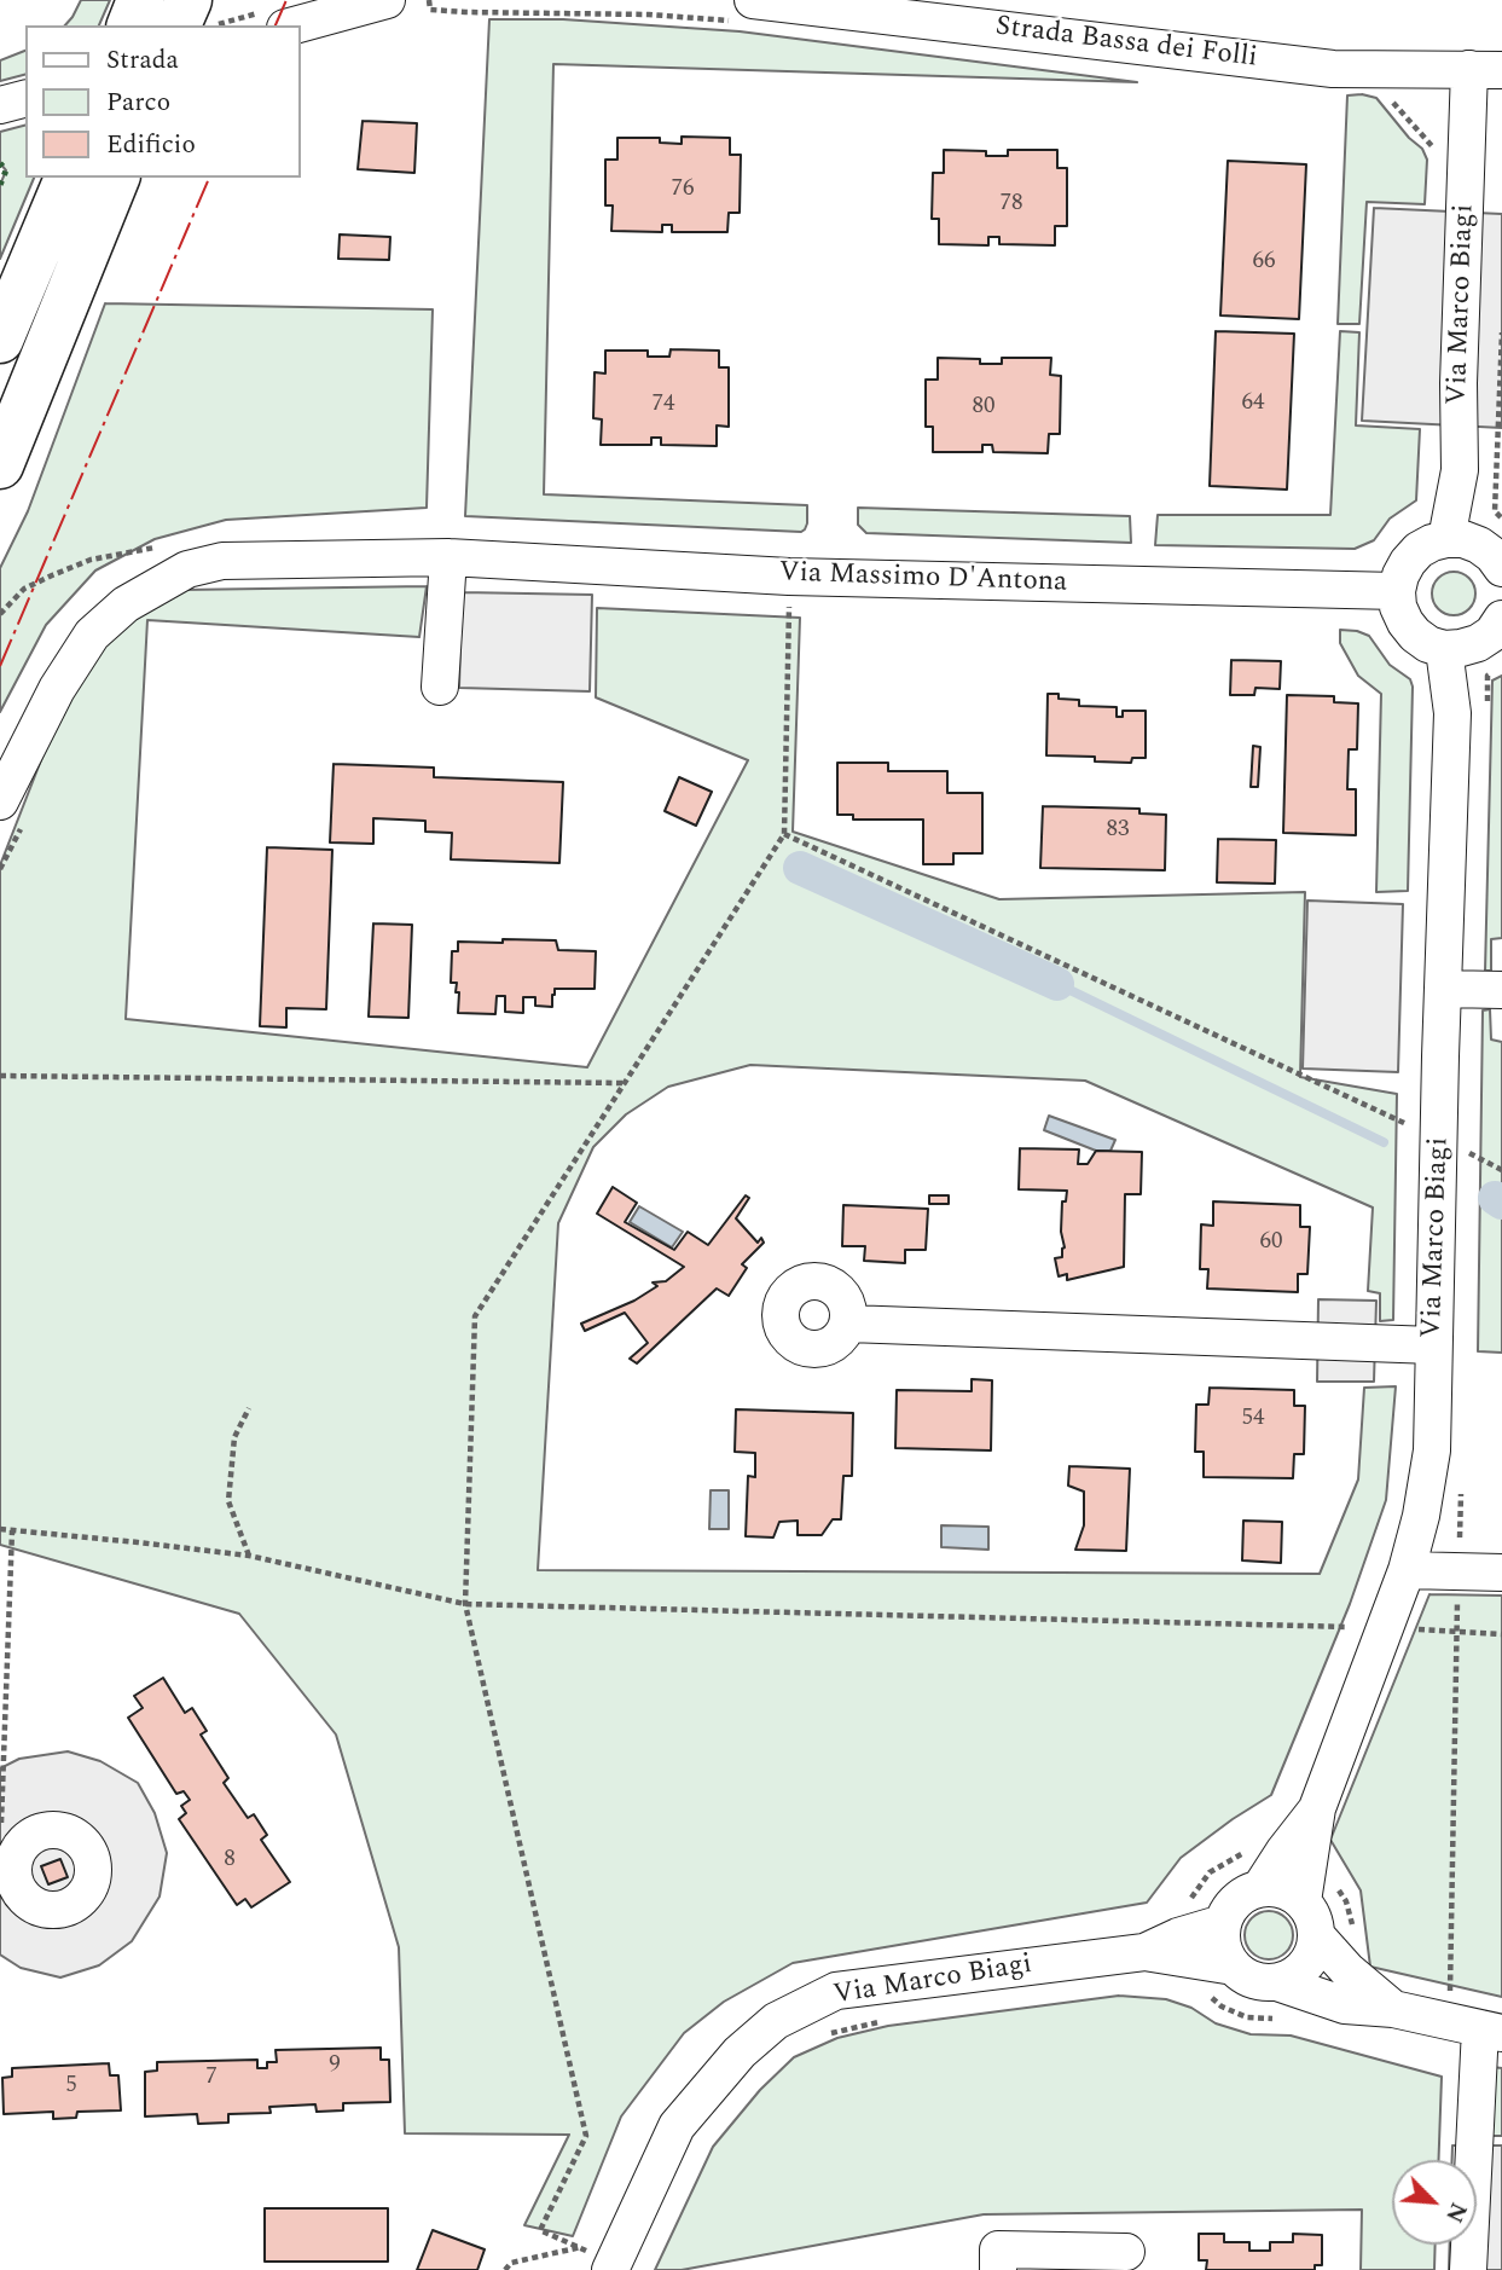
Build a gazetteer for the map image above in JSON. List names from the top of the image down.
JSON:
{
  "streets": {
    "street": ["Strada Bassa dei Folli", "Via Marco Biagi", "Via Massimo D'Antona"]
  },
  "crossings": [
    ["Strada Bassa dei Folli", "Via Marco Biagi"]
  ],
  "house_numbers": [
    "76",
    "78",
    "66",
    "64",
    "74",
    "80",
    "83",
    "60",
    "54",
    "8",
    "9",
    "7",
    "5"
  ],
  "legend": ["Strada", "Parco", "Edificio"],
  "north": "bottom right"
}
